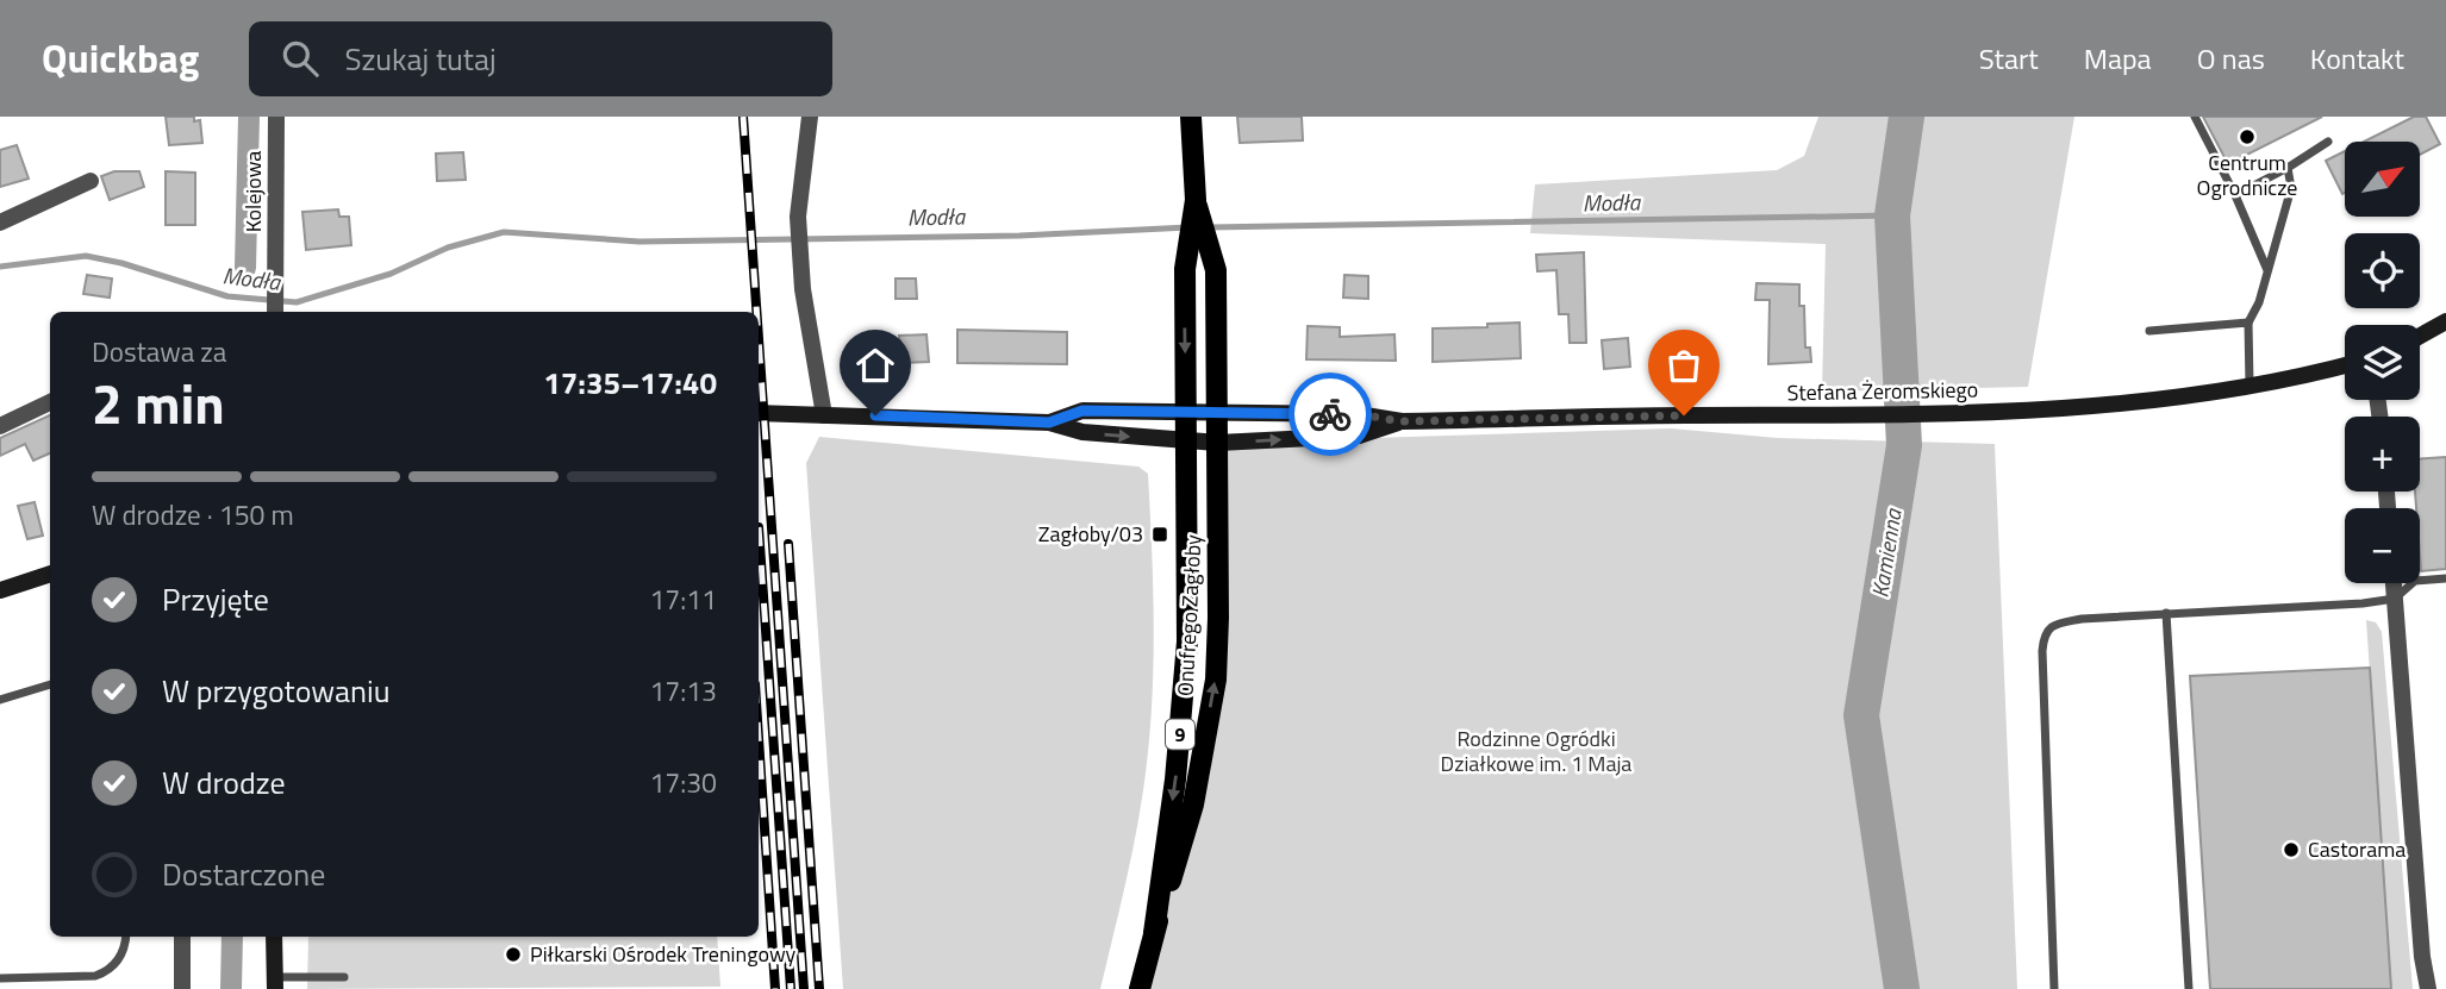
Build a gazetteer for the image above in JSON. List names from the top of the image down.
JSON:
{
  "streets": {
    "main road": ["Onufrego Zagłoby", "9"],
    "street": ["Kolejowa", "Stefana Żeromskiego"]
  },
  "crossings": [
    ["Stefana Żeromskiego", "Onufrego Zagłoby"],
    ["Stefana Żeromskiego", "9"],
    ["Onufrego Zagłoby", "9"]
  ],
  "water": ["Modła", "Kamienna"],
  "parks": ["Rodzinne Ogródki Działkowe im. 1 Maja"],
  "places": {
    "other": ["Centrum Ogrodnicze", "Castorama", "Piłkarski Ośrodek Treningowy"],
    "transit": ["Zagłoby/03"]
  },
  "north": "top right",
  "page": {
    "header": "Quickbag",
    "search": "Szukaj tutaj",
    "nav": [
      "Start",
      "Mapa",
      "O nas",
      "Kontakt"
    ],
    "map_buttons": ["+", "−"],
    "heading": ["2 min", "Dostawa za", "17:35–17:40"],
    "bar": "W drodze · 150 m",
    "list": [
      ["Przyjęte", "17:11"],
      ["W przygotowaniu", "17:13"],
      ["W drodze", "17:30"],
      "Dostarczone"
    ]
  }
}
